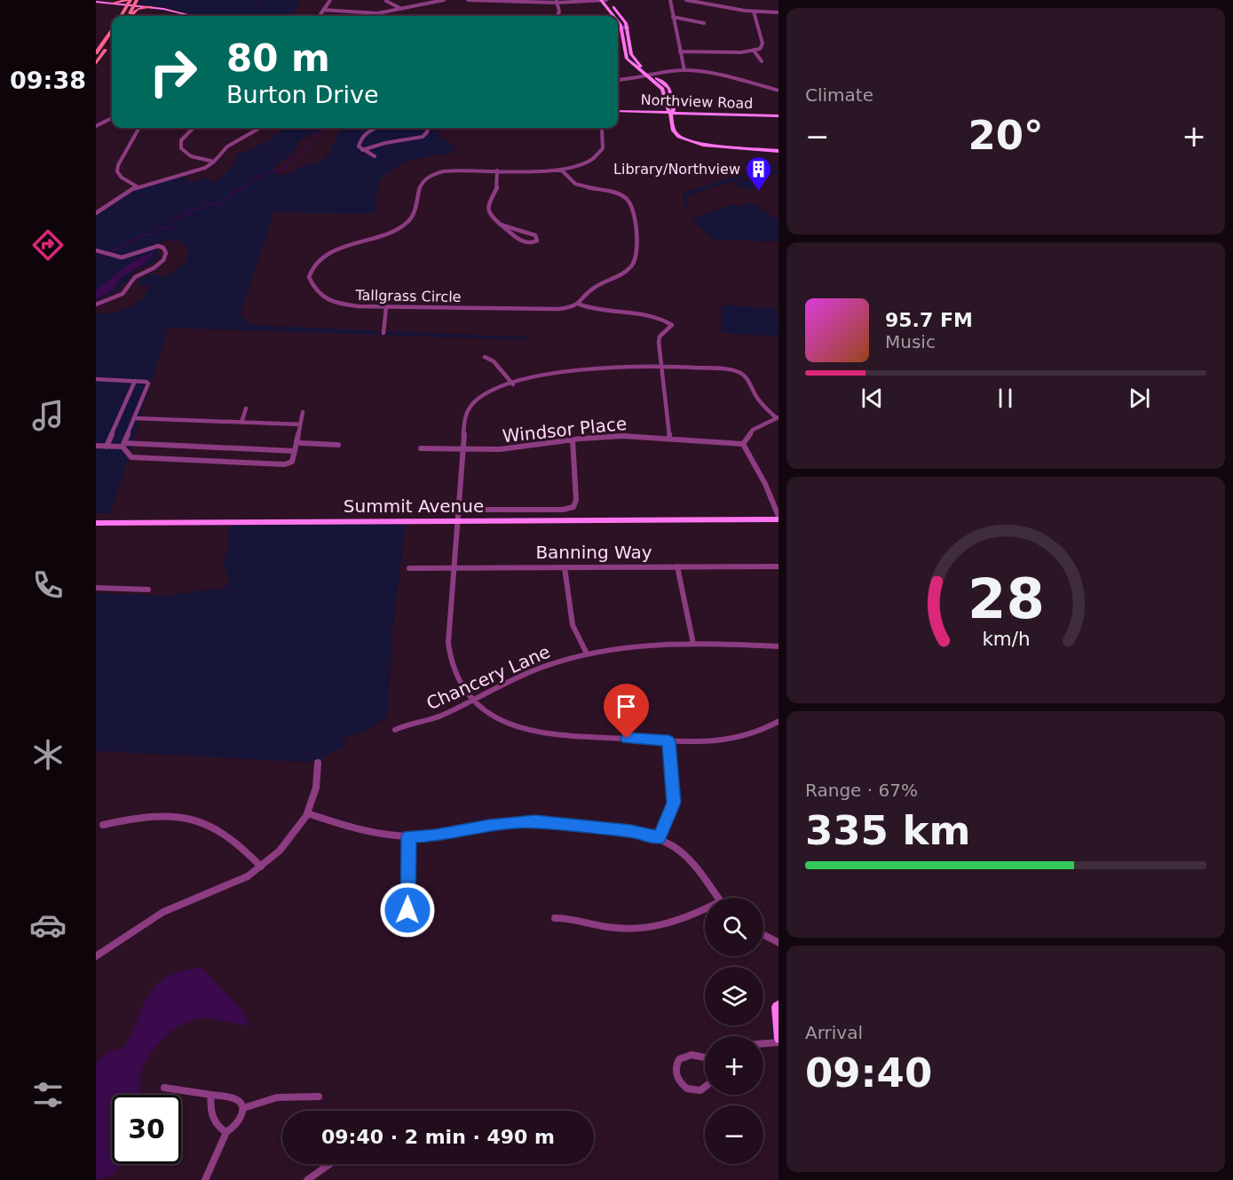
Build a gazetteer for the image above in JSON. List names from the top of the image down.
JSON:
{
  "streets": {
    "street": [
      "Northview Road",
      "Tallgrass Circle",
      "Windsor Place",
      "Summit Avenue",
      "Banning Way",
      "Chancery Lane"
    ]
  },
  "places": {
    "building": ["Library/Northview"]
  },
  "page": {
    "tabs": "09:38",
    "tile": [
      "Climate",
      ["Range · 67%", "335 km"],
      ["Arrival", "09:40"]
    ],
    "turn": ["80 m", "Burton Drive"],
    "heat": ["−", "20°", "+"],
    "song": ["95.7 FM", "Music"],
    "map_buttons": ["+", "−"],
    "limit": "30",
    "trip": "09:40 · 2 min · 490 m",
    "gauge": ["28", "km/h"]
  }
}
